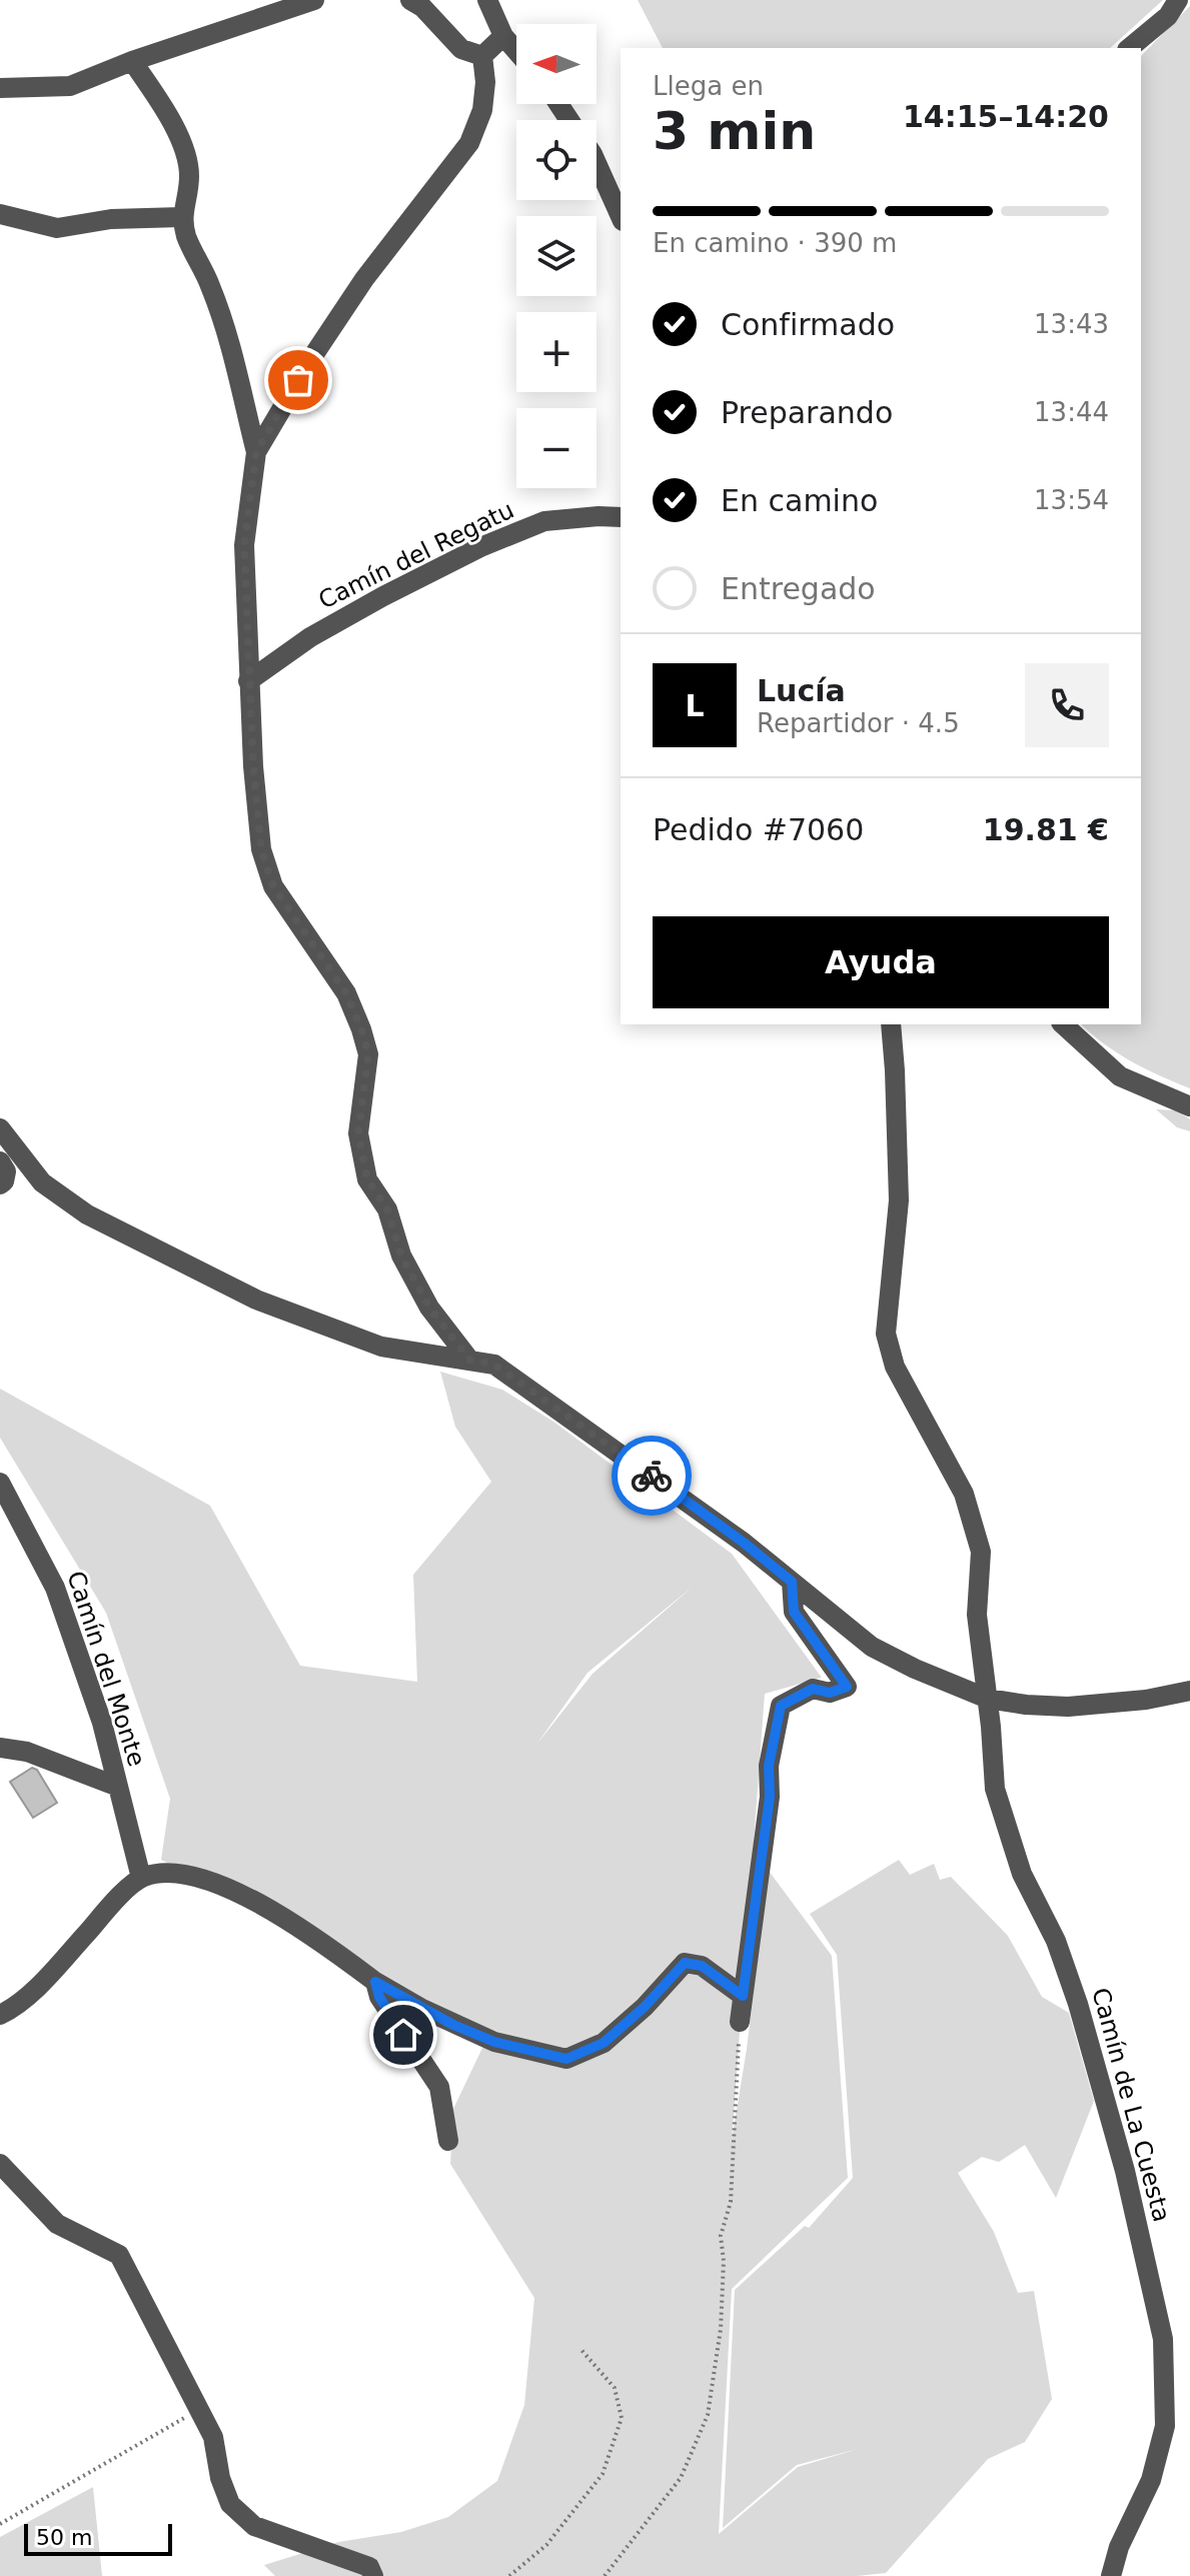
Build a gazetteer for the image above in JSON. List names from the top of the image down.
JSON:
{
  "streets": {
    "street": ["Camín del Regatu", "Camín del Monte", "Camín de La Cuesta"]
  },
  "scale_bar": "50 m",
  "north": "left",
  "page": {
    "map_buttons": ["+", "−"],
    "heading": ["3 min", "Llega en", "14:15–14:20"],
    "panel": [
      "Lucía",
      "Repartidor · 4.5",
      "Pedido #7060",
      "19.81 €"
    ],
    "bar": "En camino · 390 m",
    "list": [
      ["Confirmado", "13:43"],
      ["Preparando", "13:44"],
      ["En camino", "13:54"],
      "Entregado"
    ],
    "round": "L",
    "buttons": "Ayuda",
    "scale": "50 m"
  }
}
